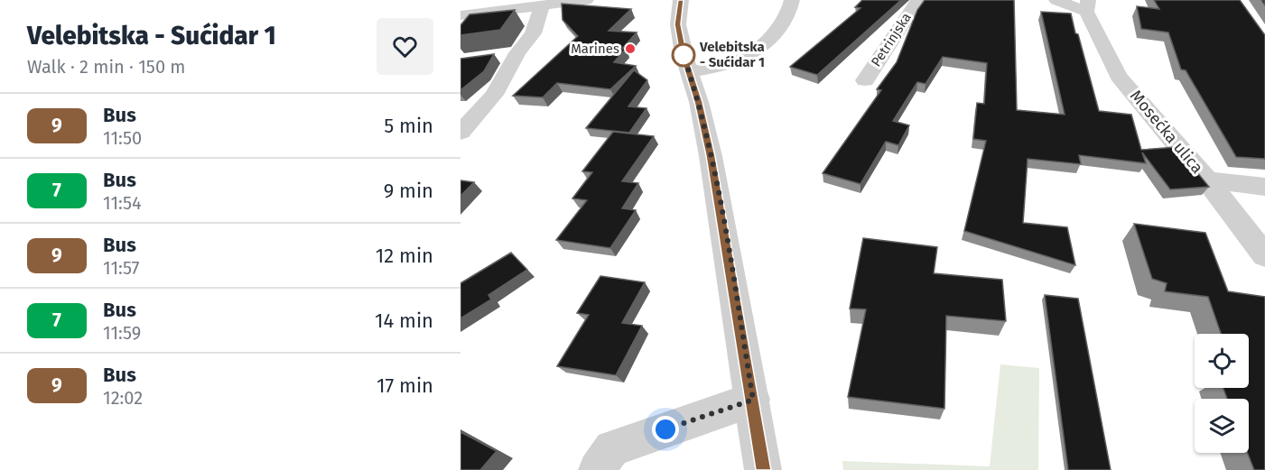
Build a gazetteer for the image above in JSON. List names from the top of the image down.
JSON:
{
  "streets": {
    "street": ["Petrinjska", "Mosećka ulica"]
  },
  "places": ["Marines", "Velebitska - Sućidar 1"],
  "lines": ["bus line 9"],
  "page": {
    "heading": ["Velebitska - Sućidar 1", "Walk · 2 min · 150 m"],
    "list": [
      {
        "mark": "9",
        "name": "Bus",
        "note": "11:50",
        "value": "5 min"
      },
      {
        "mark": "7",
        "name": "Bus",
        "note": "11:54",
        "value": "9 min"
      },
      {
        "mark": "9",
        "name": "Bus",
        "note": "11:57",
        "value": "12 min"
      },
      {
        "mark": "7",
        "name": "Bus",
        "note": "11:59",
        "value": "14 min"
      },
      {
        "mark": "9",
        "name": "Bus",
        "note": "12:02",
        "value": "17 min"
      }
    ]
  }
}
